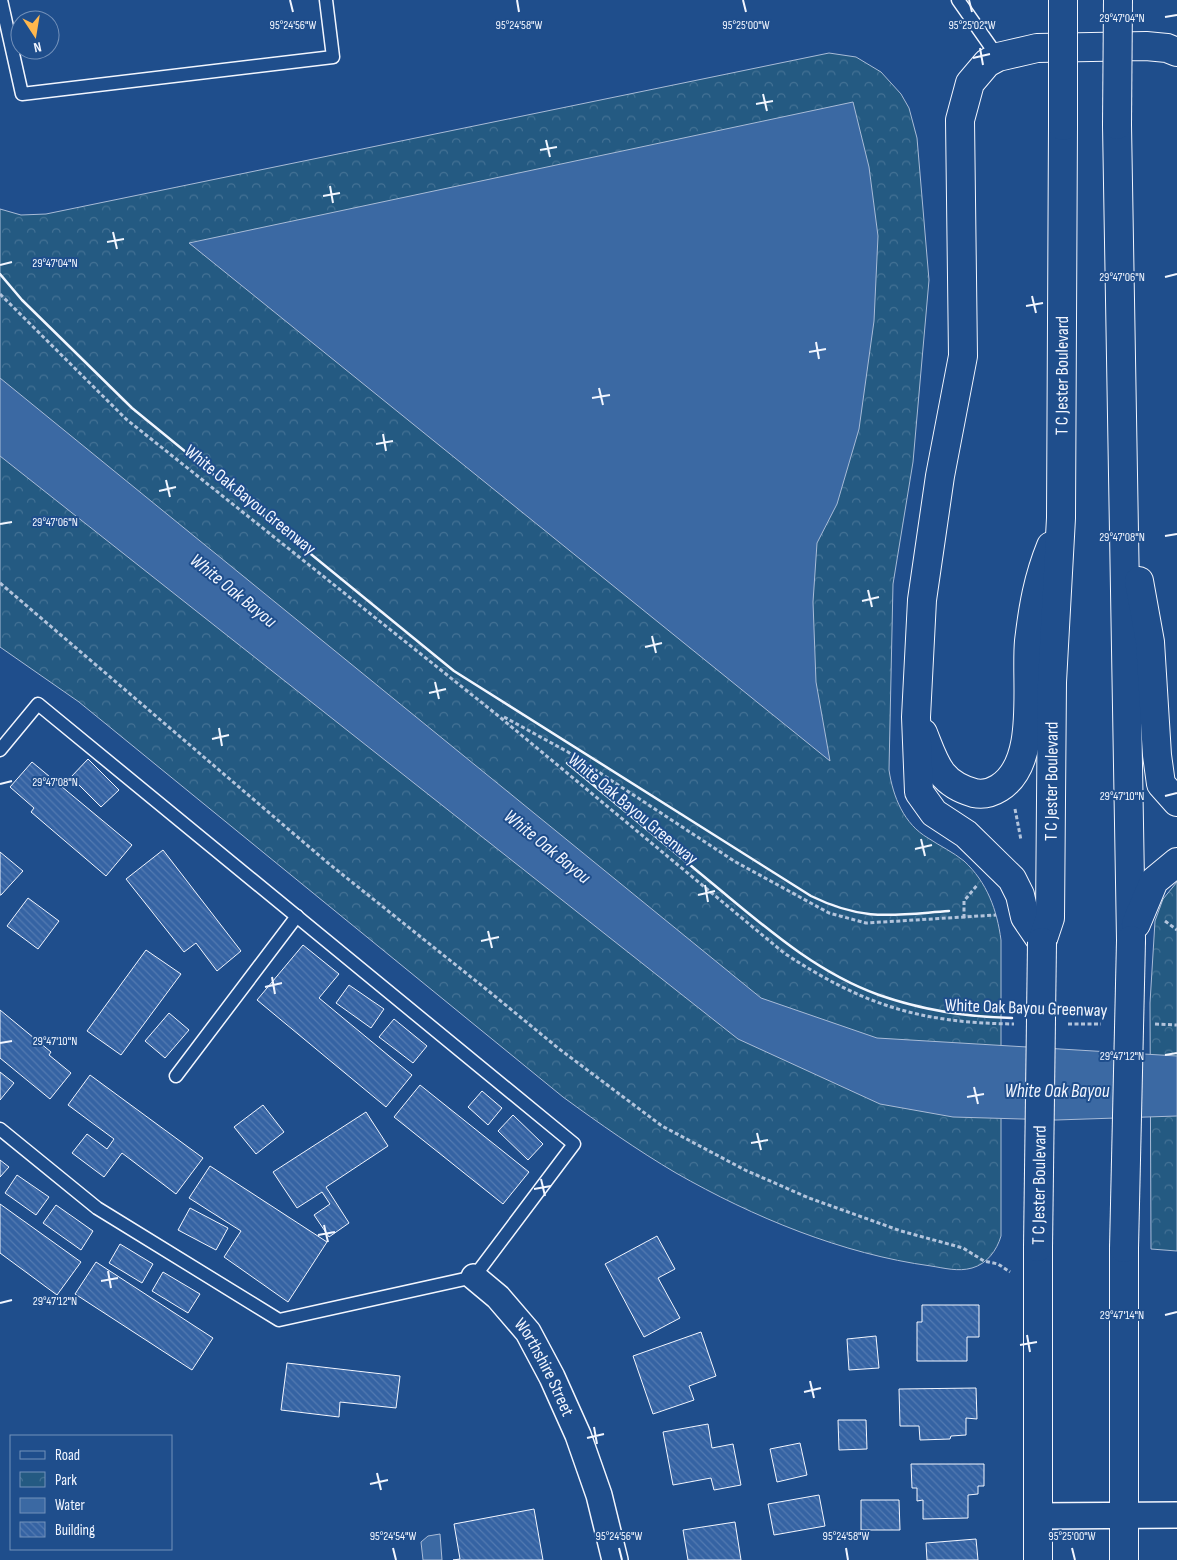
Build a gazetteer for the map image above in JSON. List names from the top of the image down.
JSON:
{
  "streets": {
    "main road": ["T C Jester Boulevard"],
    "street": ["Worthshire Street"],
    "path": ["White Oak Bayou Greenway"]
  },
  "water": ["White Oak Bayou"],
  "legend": [
    "Road",
    "Park",
    "Water",
    "Building"
  ],
  "north": "bottom",
  "coordinates": [
    "29°47'04\"N",
    "95°24'56\"W",
    "95°24'58\"W",
    "95°25'00\"W",
    "95°25'02\"W",
    "29°47'06\"N",
    "29°47'08\"N",
    "29°47'10\"N",
    "29°47'12\"N",
    "29°47'14\"N",
    "95°24'54\"W"
  ]
}
